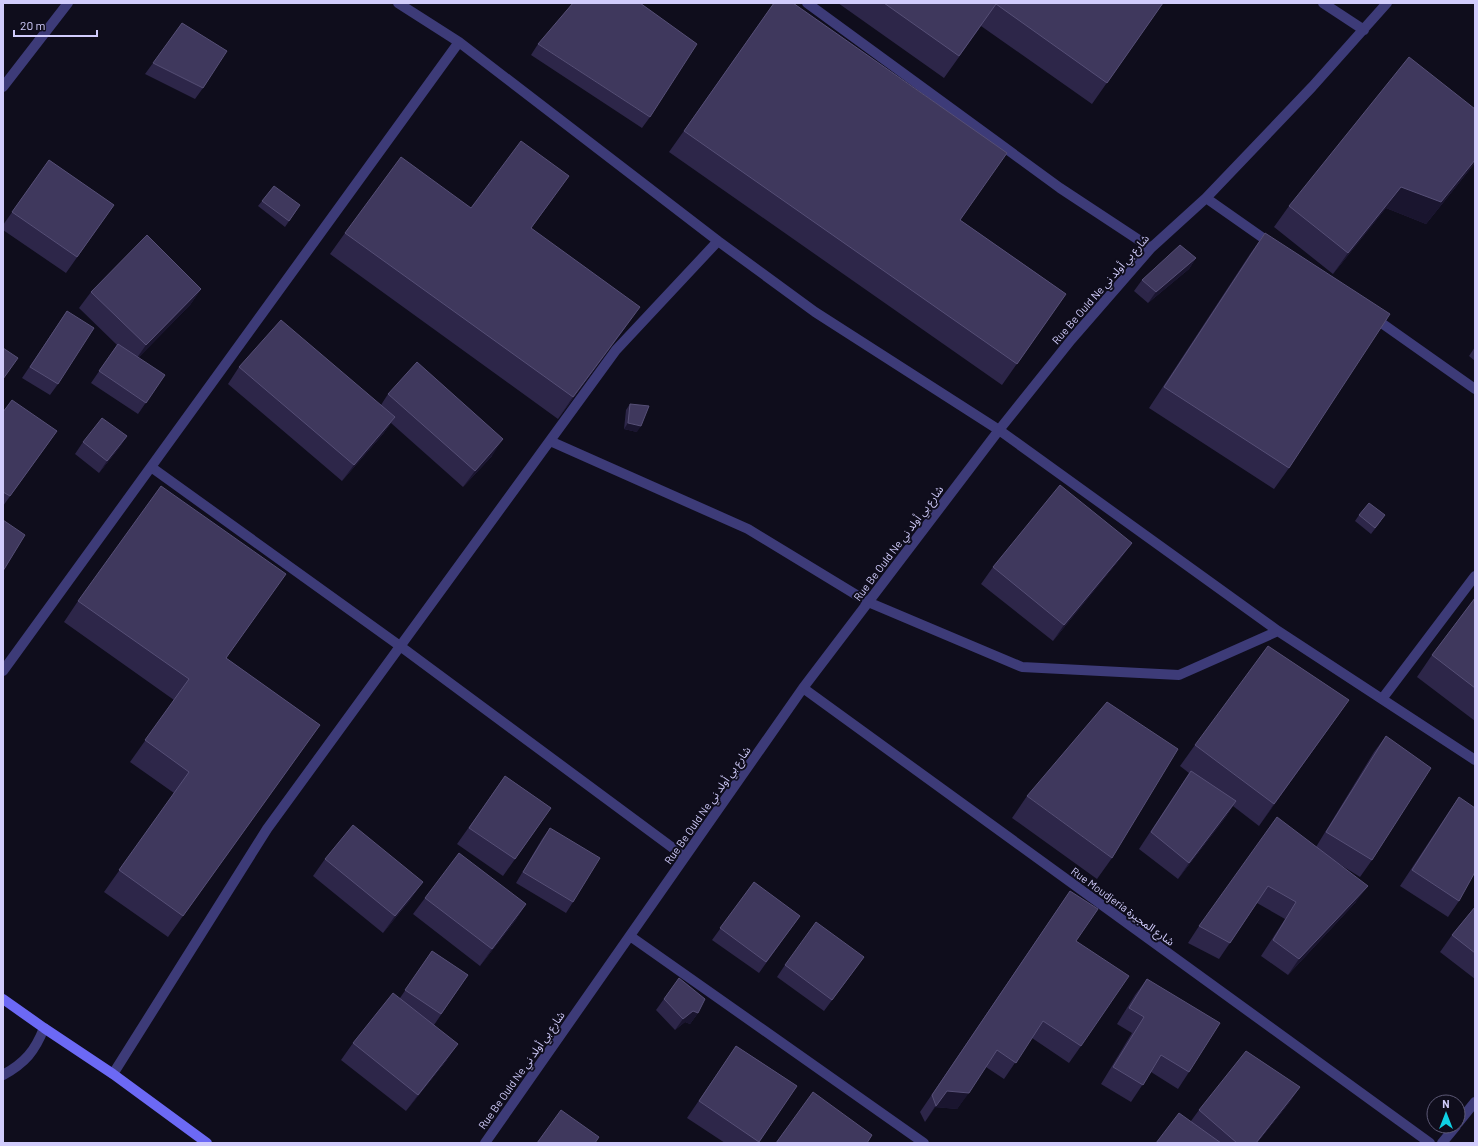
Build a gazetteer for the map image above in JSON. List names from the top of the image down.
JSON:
{
  "streets": {
    "street": ["Rue Be Ould Ne شارع بي أولد ني", "Rue Moudjeria شارع المجيرة"]
  },
  "crossings": [
    ["Rue Be Ould Ne شارع بي أولد ني", "Rue Moudjeria شارع المجيرة"]
  ],
  "scale_bar": "20 m",
  "north": "top"
}
